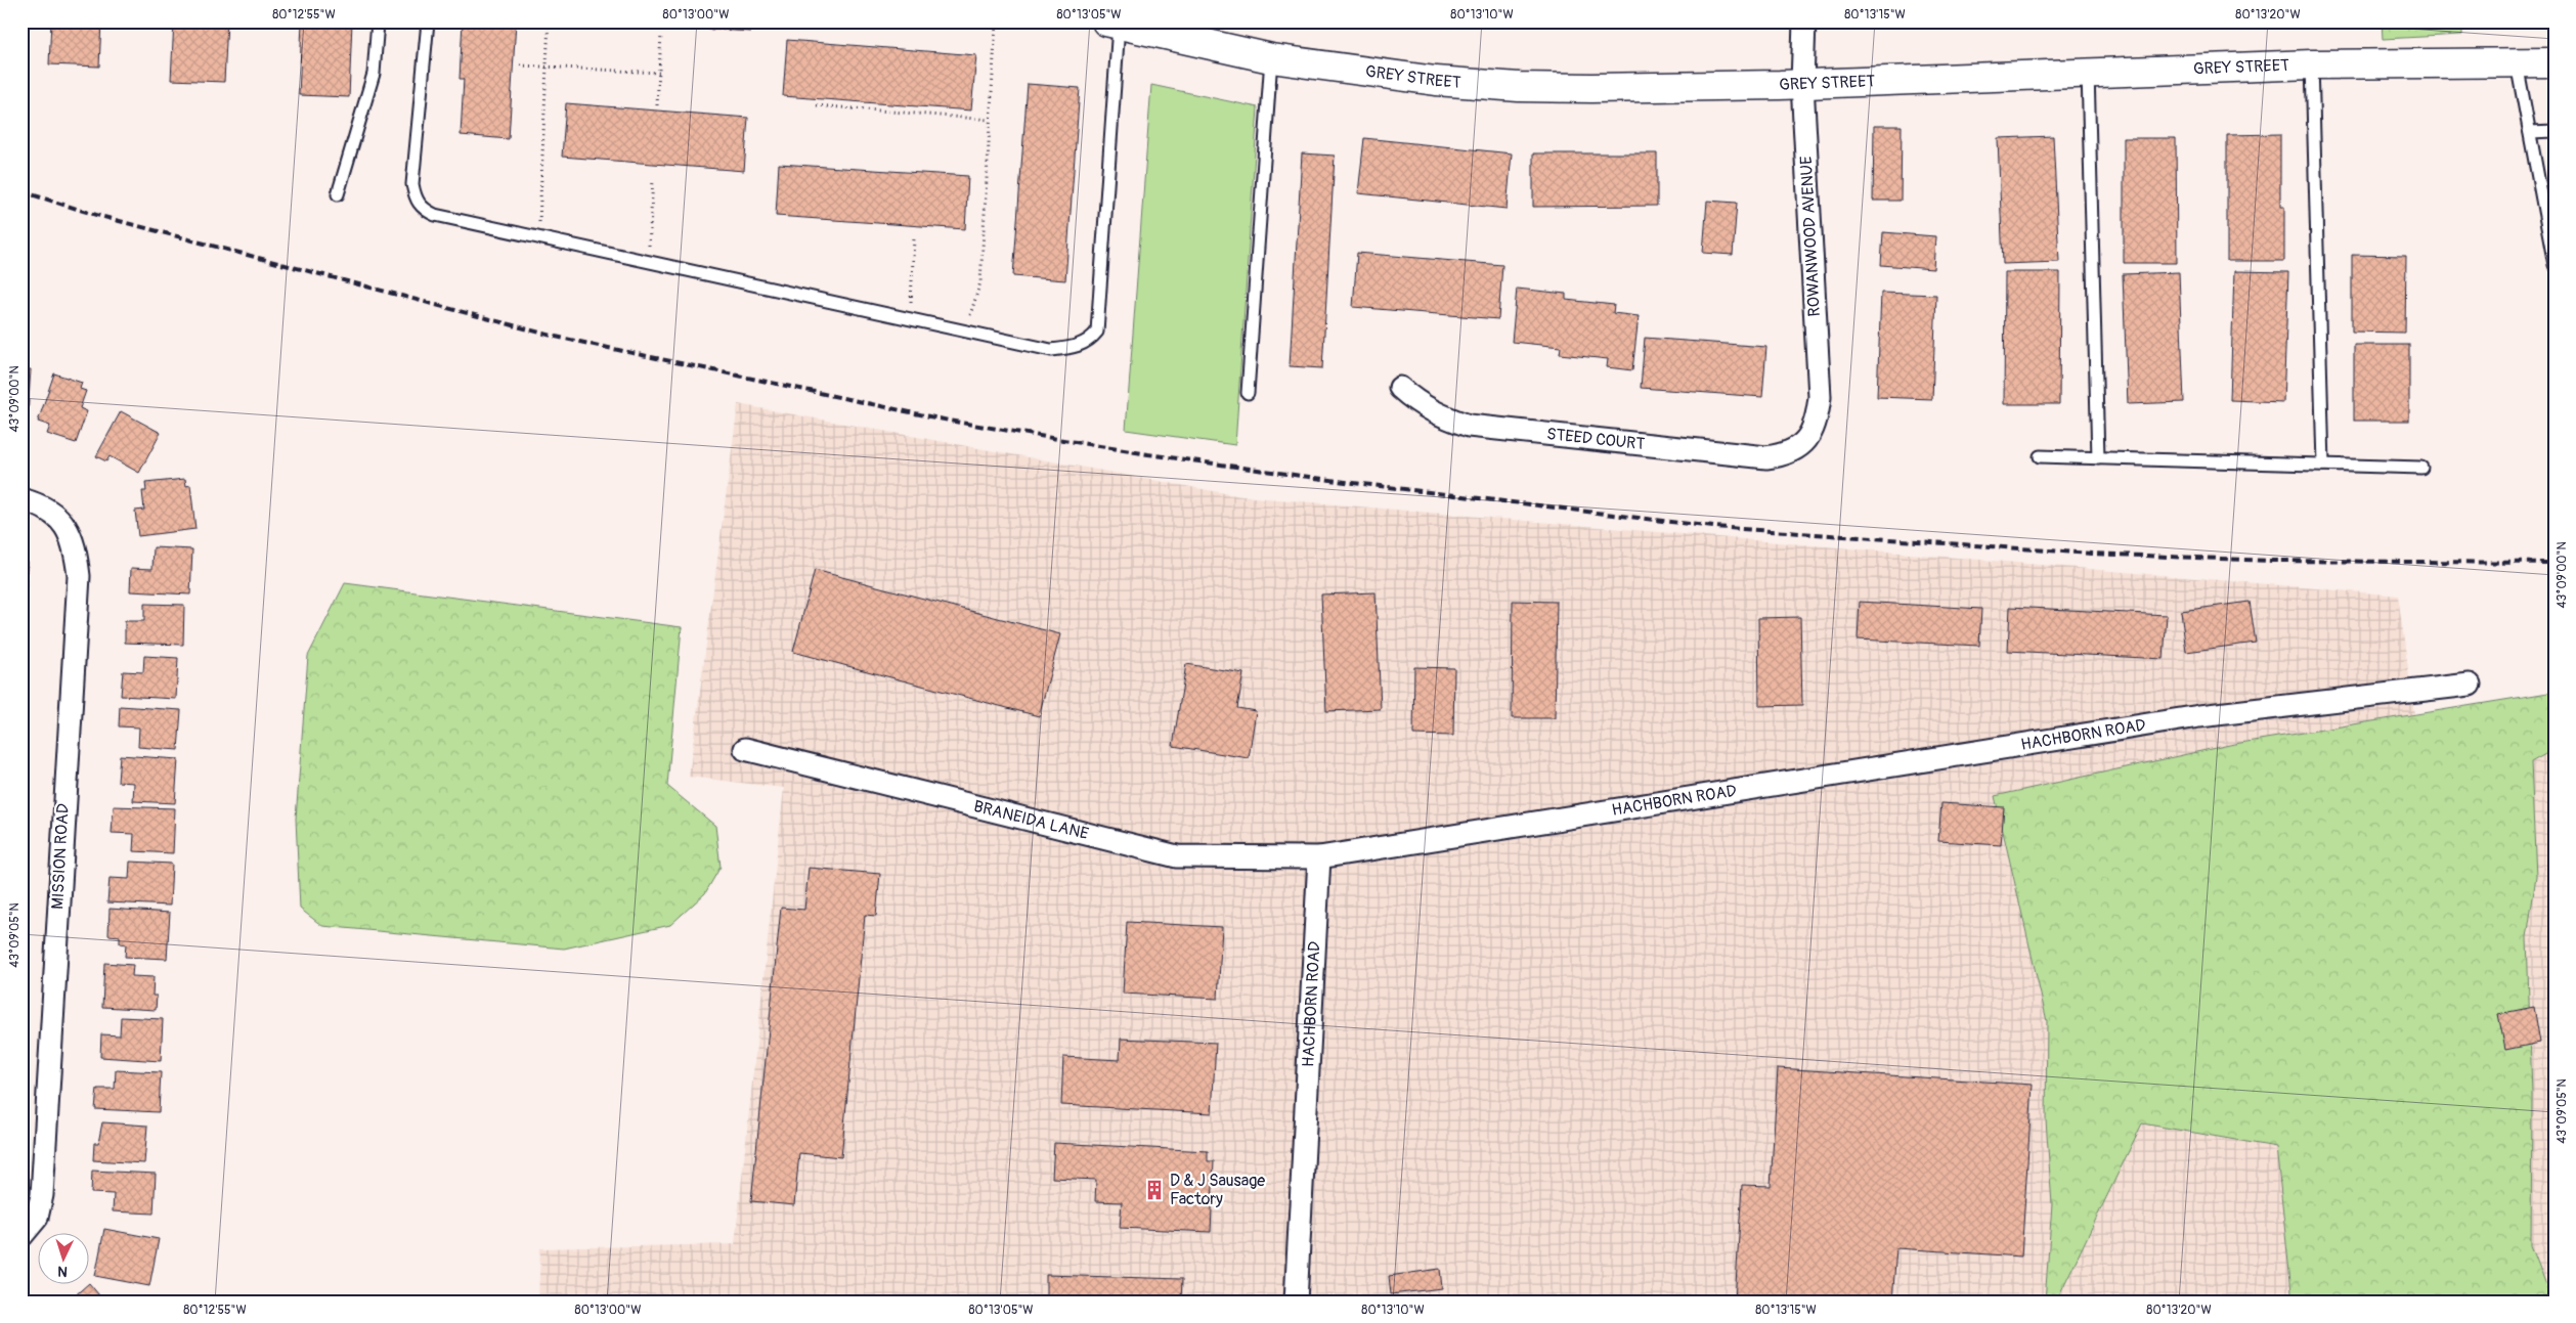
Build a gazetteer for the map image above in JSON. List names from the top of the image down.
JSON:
{
  "streets": {
    "street": [
      "GREY STREET",
      "ROWANWOOD AVENUE",
      "STEED COURT",
      "HACHBORN ROAD",
      "BRANEIDA LANE",
      "MISSION ROAD"
    ]
  },
  "crossings": [
    ["GREY STREET", "ROWANWOOD AVENUE"],
    ["ROWANWOOD AVENUE", "STEED COURT"],
    ["HACHBORN ROAD", "BRANEIDA LANE"]
  ],
  "places": {
    "building": ["D & J Sausage Factory"]
  },
  "north": "bottom",
  "coordinates": [
    "80°12'55\"W",
    "80°13'00\"W",
    "80°13'05\"W",
    "80°13'10\"W",
    "80°13'15\"W",
    "80°13'20\"W",
    "43°09'00\"N",
    "43°09'05\"N"
  ]
}
